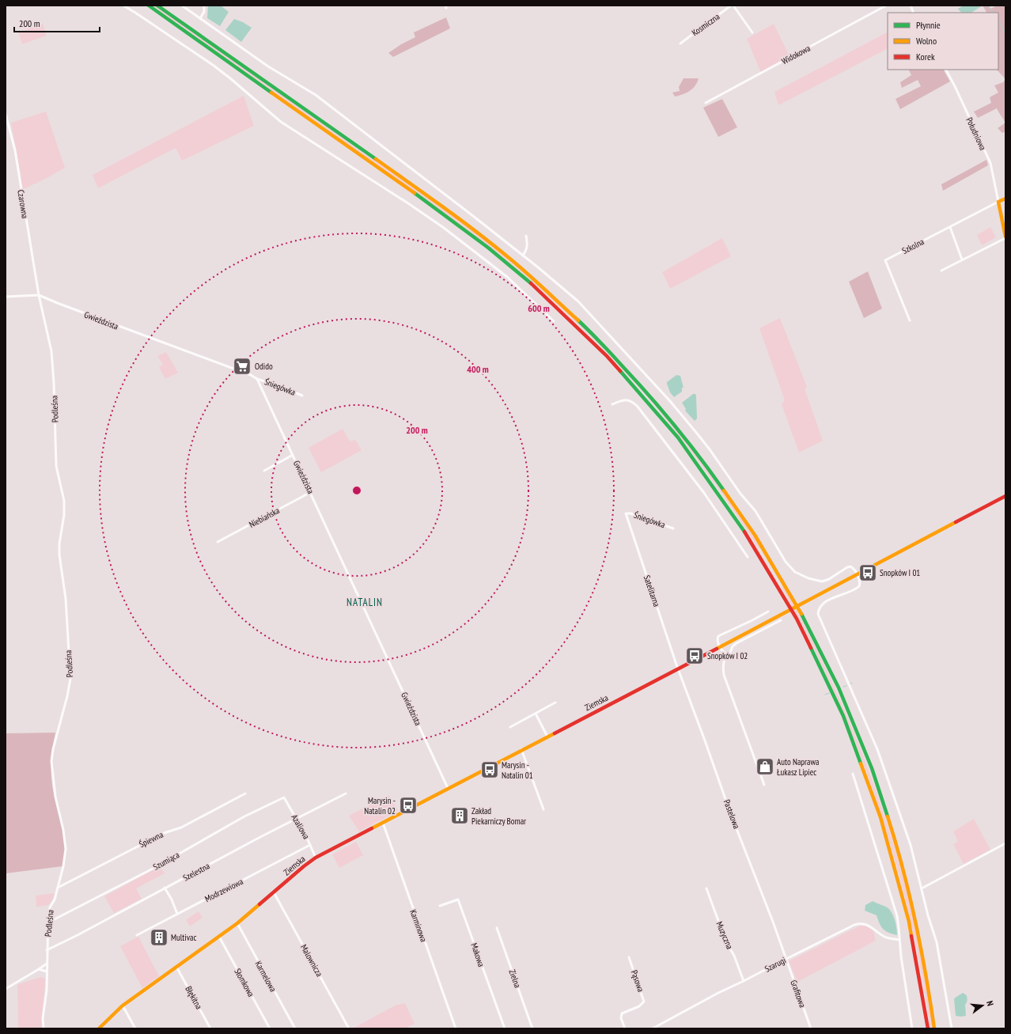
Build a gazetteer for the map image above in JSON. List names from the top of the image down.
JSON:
{
  "streets": {
    "main road": ["Ziemska"],
    "street": [
      "Kosmiczna",
      "Widokowa",
      "Południowa",
      "Czarowna",
      "Szkolna",
      "Gwieździsta",
      "Śniegówka",
      "Podleśna",
      "Niebiańska",
      "Satelitarna",
      "Pastelowa",
      "Azaliowa",
      "Śpiewna",
      "Szumiąca",
      "Szelestna",
      "Modrzewiowa",
      "Karminowa",
      "Muzyczna",
      "Makowa",
      "Malownicza",
      "Szarugi",
      "Karmelowa",
      "Zielna",
      "Pąsowa",
      "Słomkowa",
      "Grafitowa",
      "Błękitna"
    ]
  },
  "crossings": [
    ["Południowa", "Szkolna"],
    ["Czarowna", "Gwieździsta"],
    ["Czarowna", "Podleśna"],
    ["Gwieździsta", "Śniegówka"],
    ["Gwieździsta", "Podleśna"],
    ["Gwieździsta", "Niebiańska"],
    ["Gwieździsta", "Ziemska"],
    ["Śniegówka", "Satelitarna"],
    ["Podleśna", "Śpiewna"],
    ["Podleśna", "Szumiąca"],
    ["Podleśna", "Szelestna"],
    ["Satelitarna", "Ziemska"],
    ["Satelitarna", "Pastelowa"],
    ["Ziemska", "Pastelowa"],
    ["Ziemska", "Azaliowa"],
    ["Ziemska", "Karminowa"],
    ["Ziemska", "Malownicza"],
    ["Ziemska", "Karmelowa"],
    ["Ziemska", "Słomkowa"],
    ["Ziemska", "Błękitna"],
    ["Pastelowa", "Szarugi"],
    ["Pastelowa", "Grafitowa"],
    ["Azaliowa", "Szumiąca"],
    ["Azaliowa", "Szelestna"],
    ["Azaliowa", "Modrzewiowa"],
    ["Muzyczna", "Szarugi"],
    ["Szarugi", "Grafitowa"]
  ],
  "districts": ["NATALIN"],
  "places": {
    "supermarket": ["Odido"],
    "bus stop": [
      "Snopków I 01",
      "Snopków I 02",
      "Marysin - Natalin 01",
      "Marysin - Natalin 02"
    ],
    "shop": ["Auto Naprawa Łukasz Lipiec"],
    "building": ["Zakład Piekarniczy Bomar", "Multivac"]
  },
  "legend": ["Płynnie", "Wolno", "Korek"],
  "scale_bar": "200 m",
  "north": "right",
  "rings": ["600 m", "400 m", "200 m"]
}
